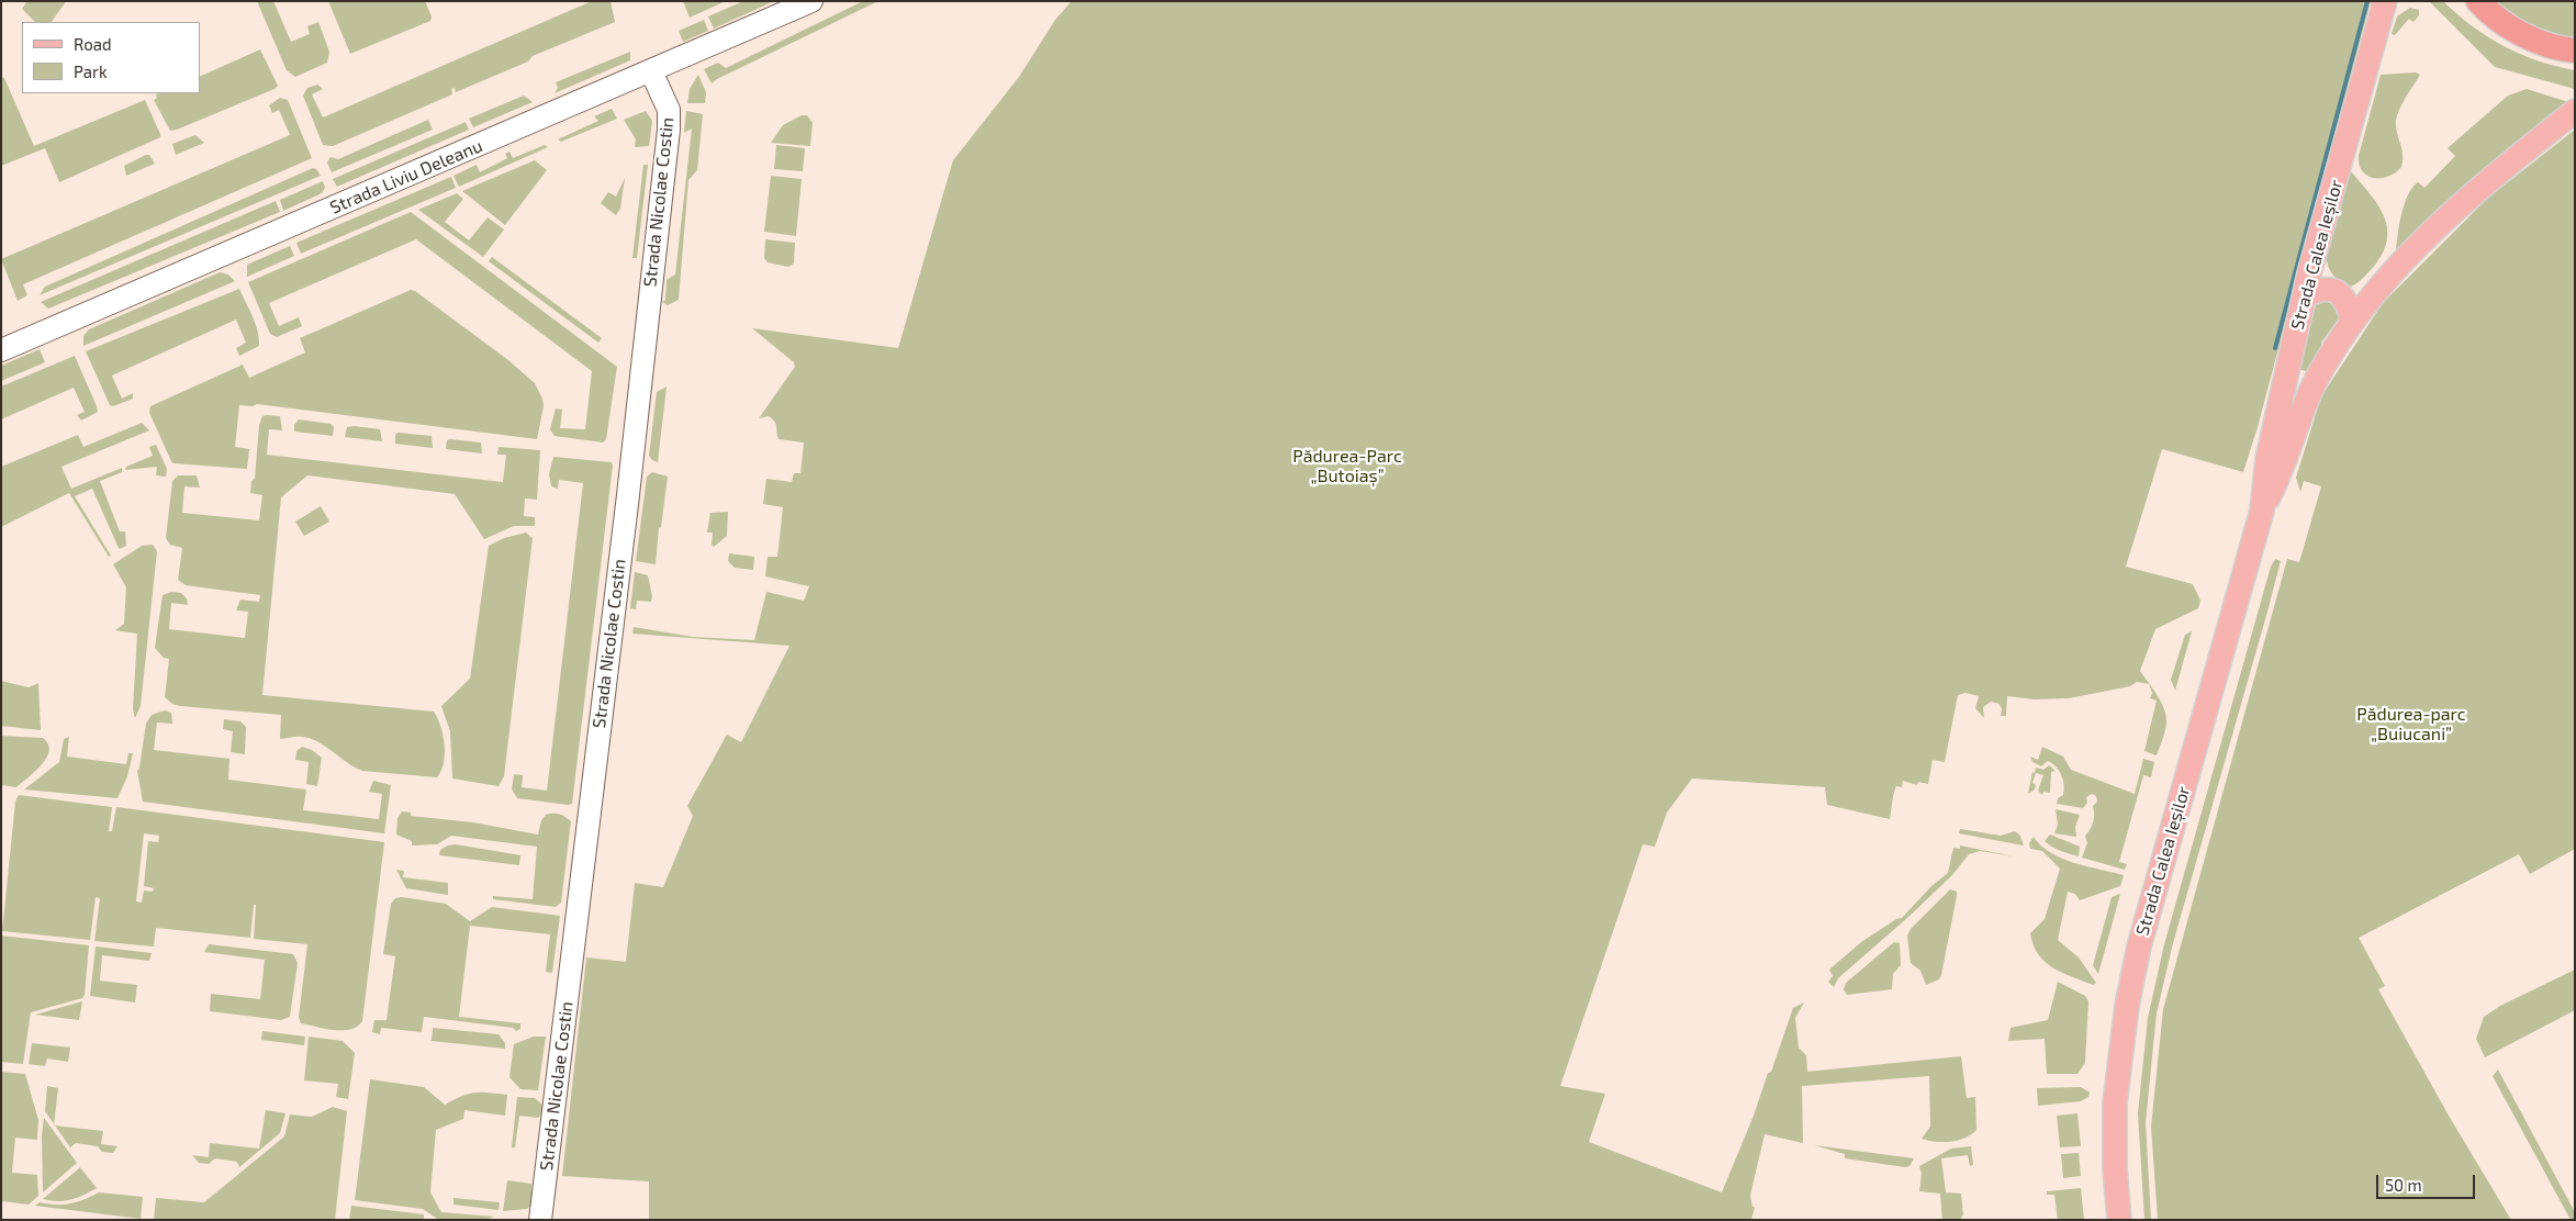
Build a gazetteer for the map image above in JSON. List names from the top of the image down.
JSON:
{
  "streets": {
    "main road": ["Strada Liviu Deleanu", "Strada Nicolae Costin", "Strada Calea Ieșilor"]
  },
  "crossings": [
    ["Strada Liviu Deleanu", "Strada Nicolae Costin"]
  ],
  "parks": ["Pădurea-Parc „Butoiaș”", "Pădurea-parc „Buiucani”"],
  "legend": ["Road", "Park"],
  "scale_bar": "50 m"
}
